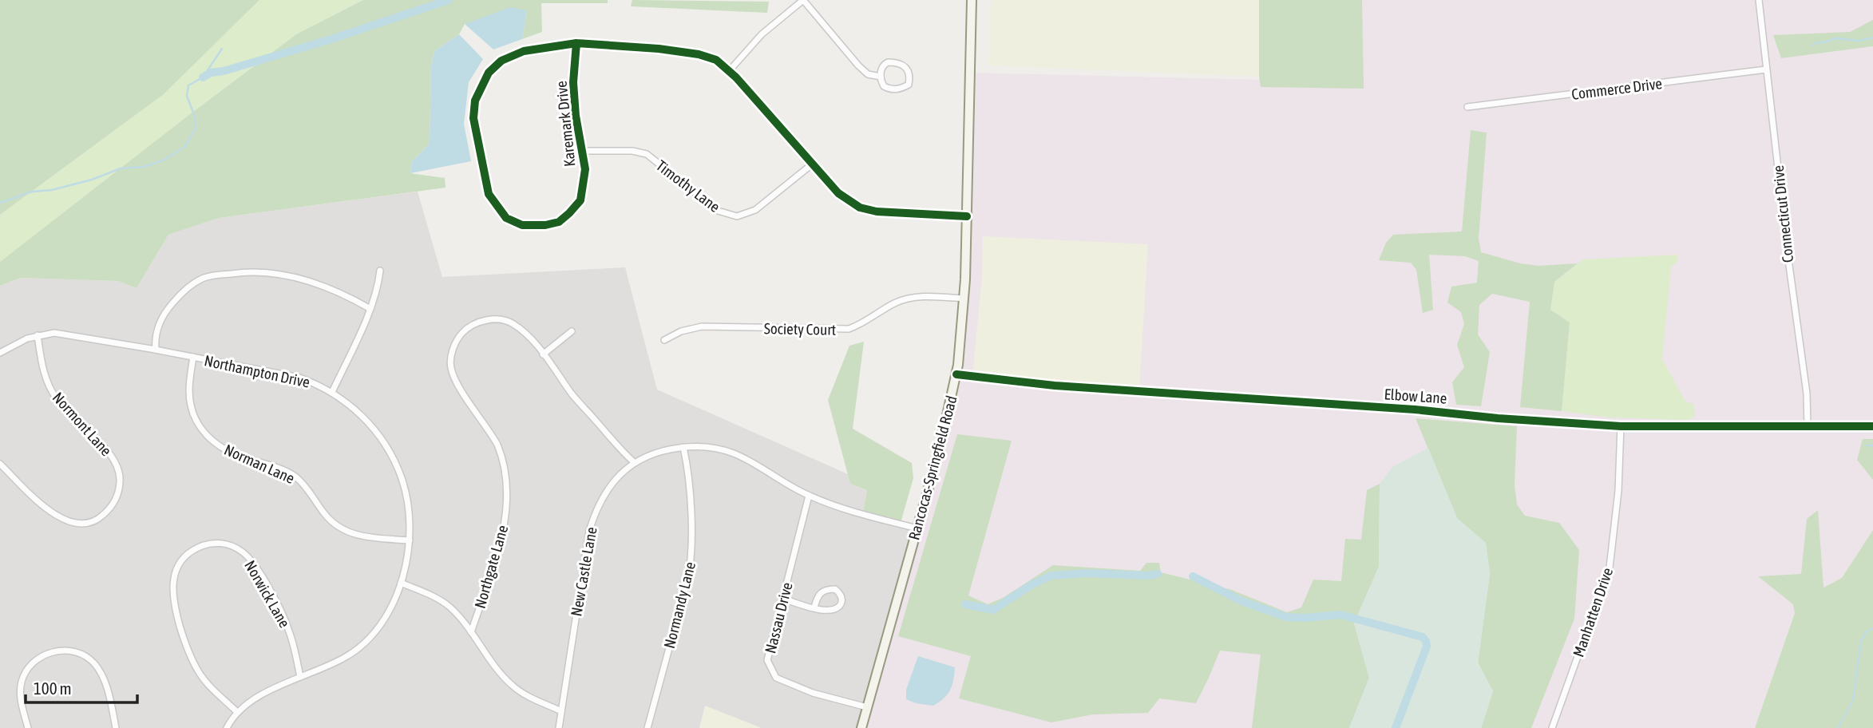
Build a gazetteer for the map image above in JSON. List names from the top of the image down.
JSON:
{
  "streets": {
    "main road": ["Rancocas-Springfield Road"],
    "street": [
      "Commerce Drive",
      "Karemark Drive",
      "Timothy Lane",
      "Connecticut Drive",
      "Society Court",
      "Northampton Drive",
      "Elbow Lane",
      "Normont Lane",
      "Norman Lane",
      "Northgate Lane",
      "New Castle Lane",
      "Norwick Lane",
      "Normandy Lane",
      "Manhatten Drive",
      "Nassau Drive"
    ]
  },
  "crossings": [
    ["Commerce Drive", "Connecticut Drive"],
    ["Karemark Drive", "Timothy Lane"],
    ["Karemark Drive", "Rancocas-Springfield Road"],
    ["Connecticut Drive", "Elbow Lane"],
    ["Society Court", "Rancocas-Springfield Road"],
    ["Northampton Drive", "Normont Lane"],
    ["Northampton Drive", "Norman Lane"],
    ["Northampton Drive", "Norwick Lane"],
    ["Elbow Lane", "Rancocas-Springfield Road"],
    ["Elbow Lane", "Manhatten Drive"],
    ["Rancocas-Springfield Road", "New Castle Lane"],
    ["Rancocas-Springfield Road", "Nassau Drive"],
    ["Northgate Lane", "New Castle Lane"],
    ["New Castle Lane", "Normandy Lane"],
    ["New Castle Lane", "Nassau Drive"]
  ],
  "scale_bar": "100 m"
}
